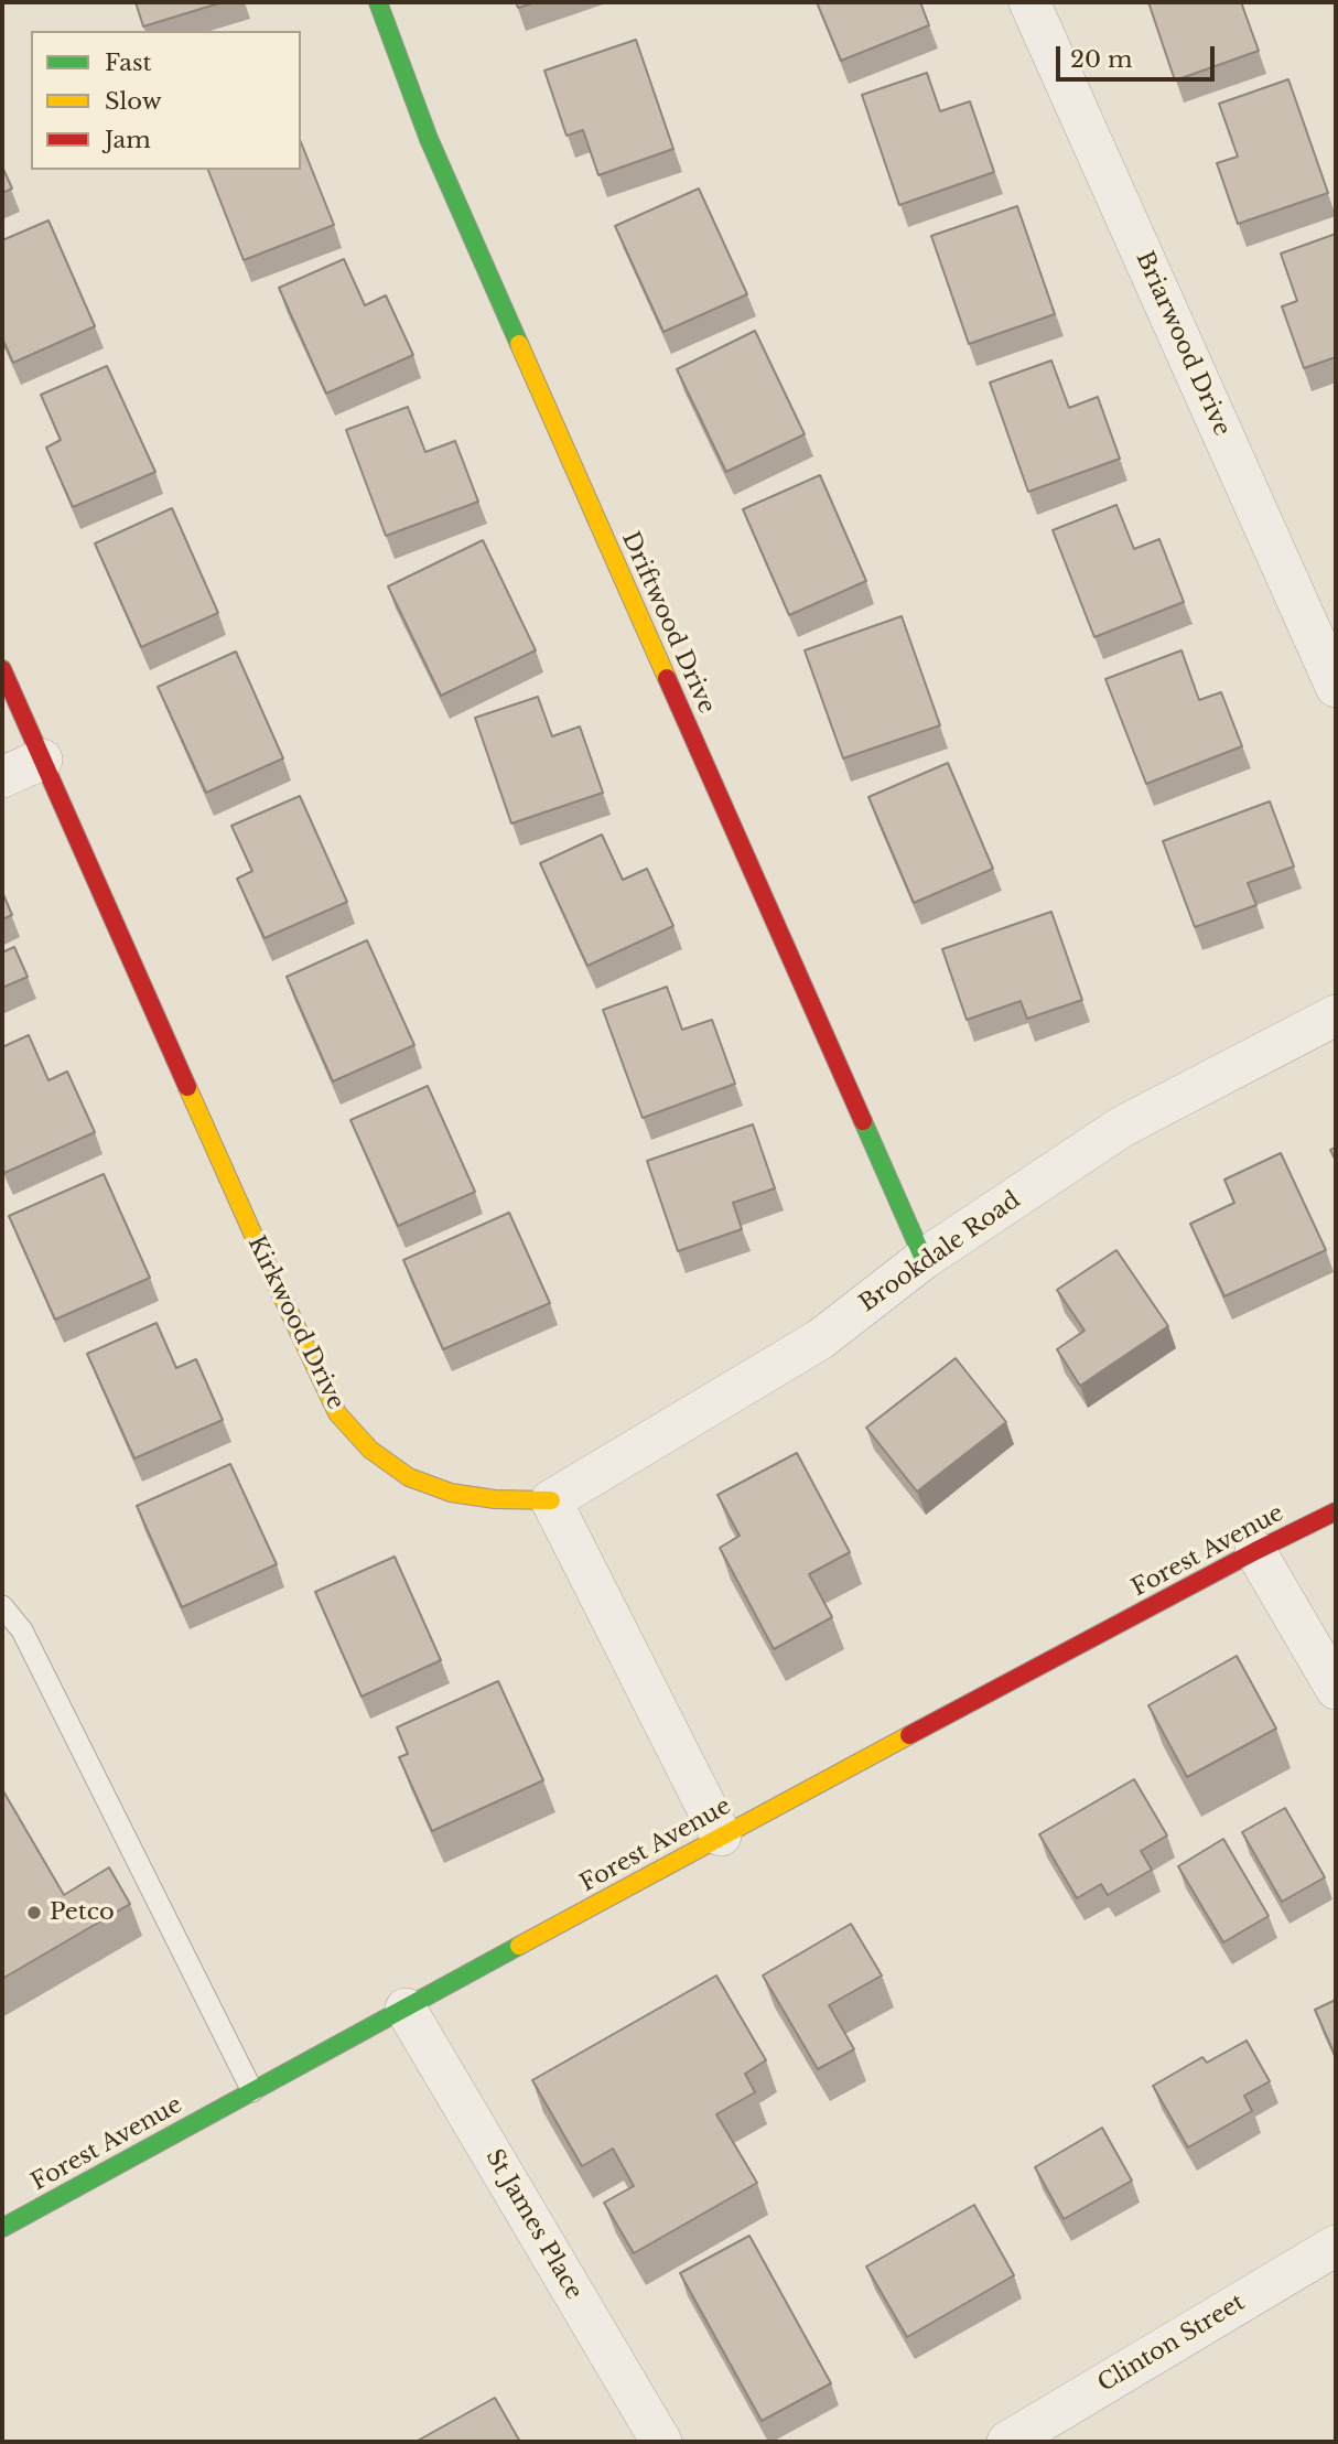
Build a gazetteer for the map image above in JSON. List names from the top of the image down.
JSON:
{
  "streets": {
    "street": [
      "Briarwood Drive",
      "Driftwood Drive",
      "Brookdale Road",
      "Kirkwood Drive",
      "Forest Avenue",
      "St James Place",
      "Clinton Street"
    ]
  },
  "crossings": [
    ["Driftwood Drive", "Brookdale Road"],
    ["Brookdale Road", "Kirkwood Drive"],
    ["Forest Avenue", "St James Place"]
  ],
  "places": ["Petco"],
  "legend": ["Fast", "Slow", "Jam"],
  "scale_bar": "20 m"
}
